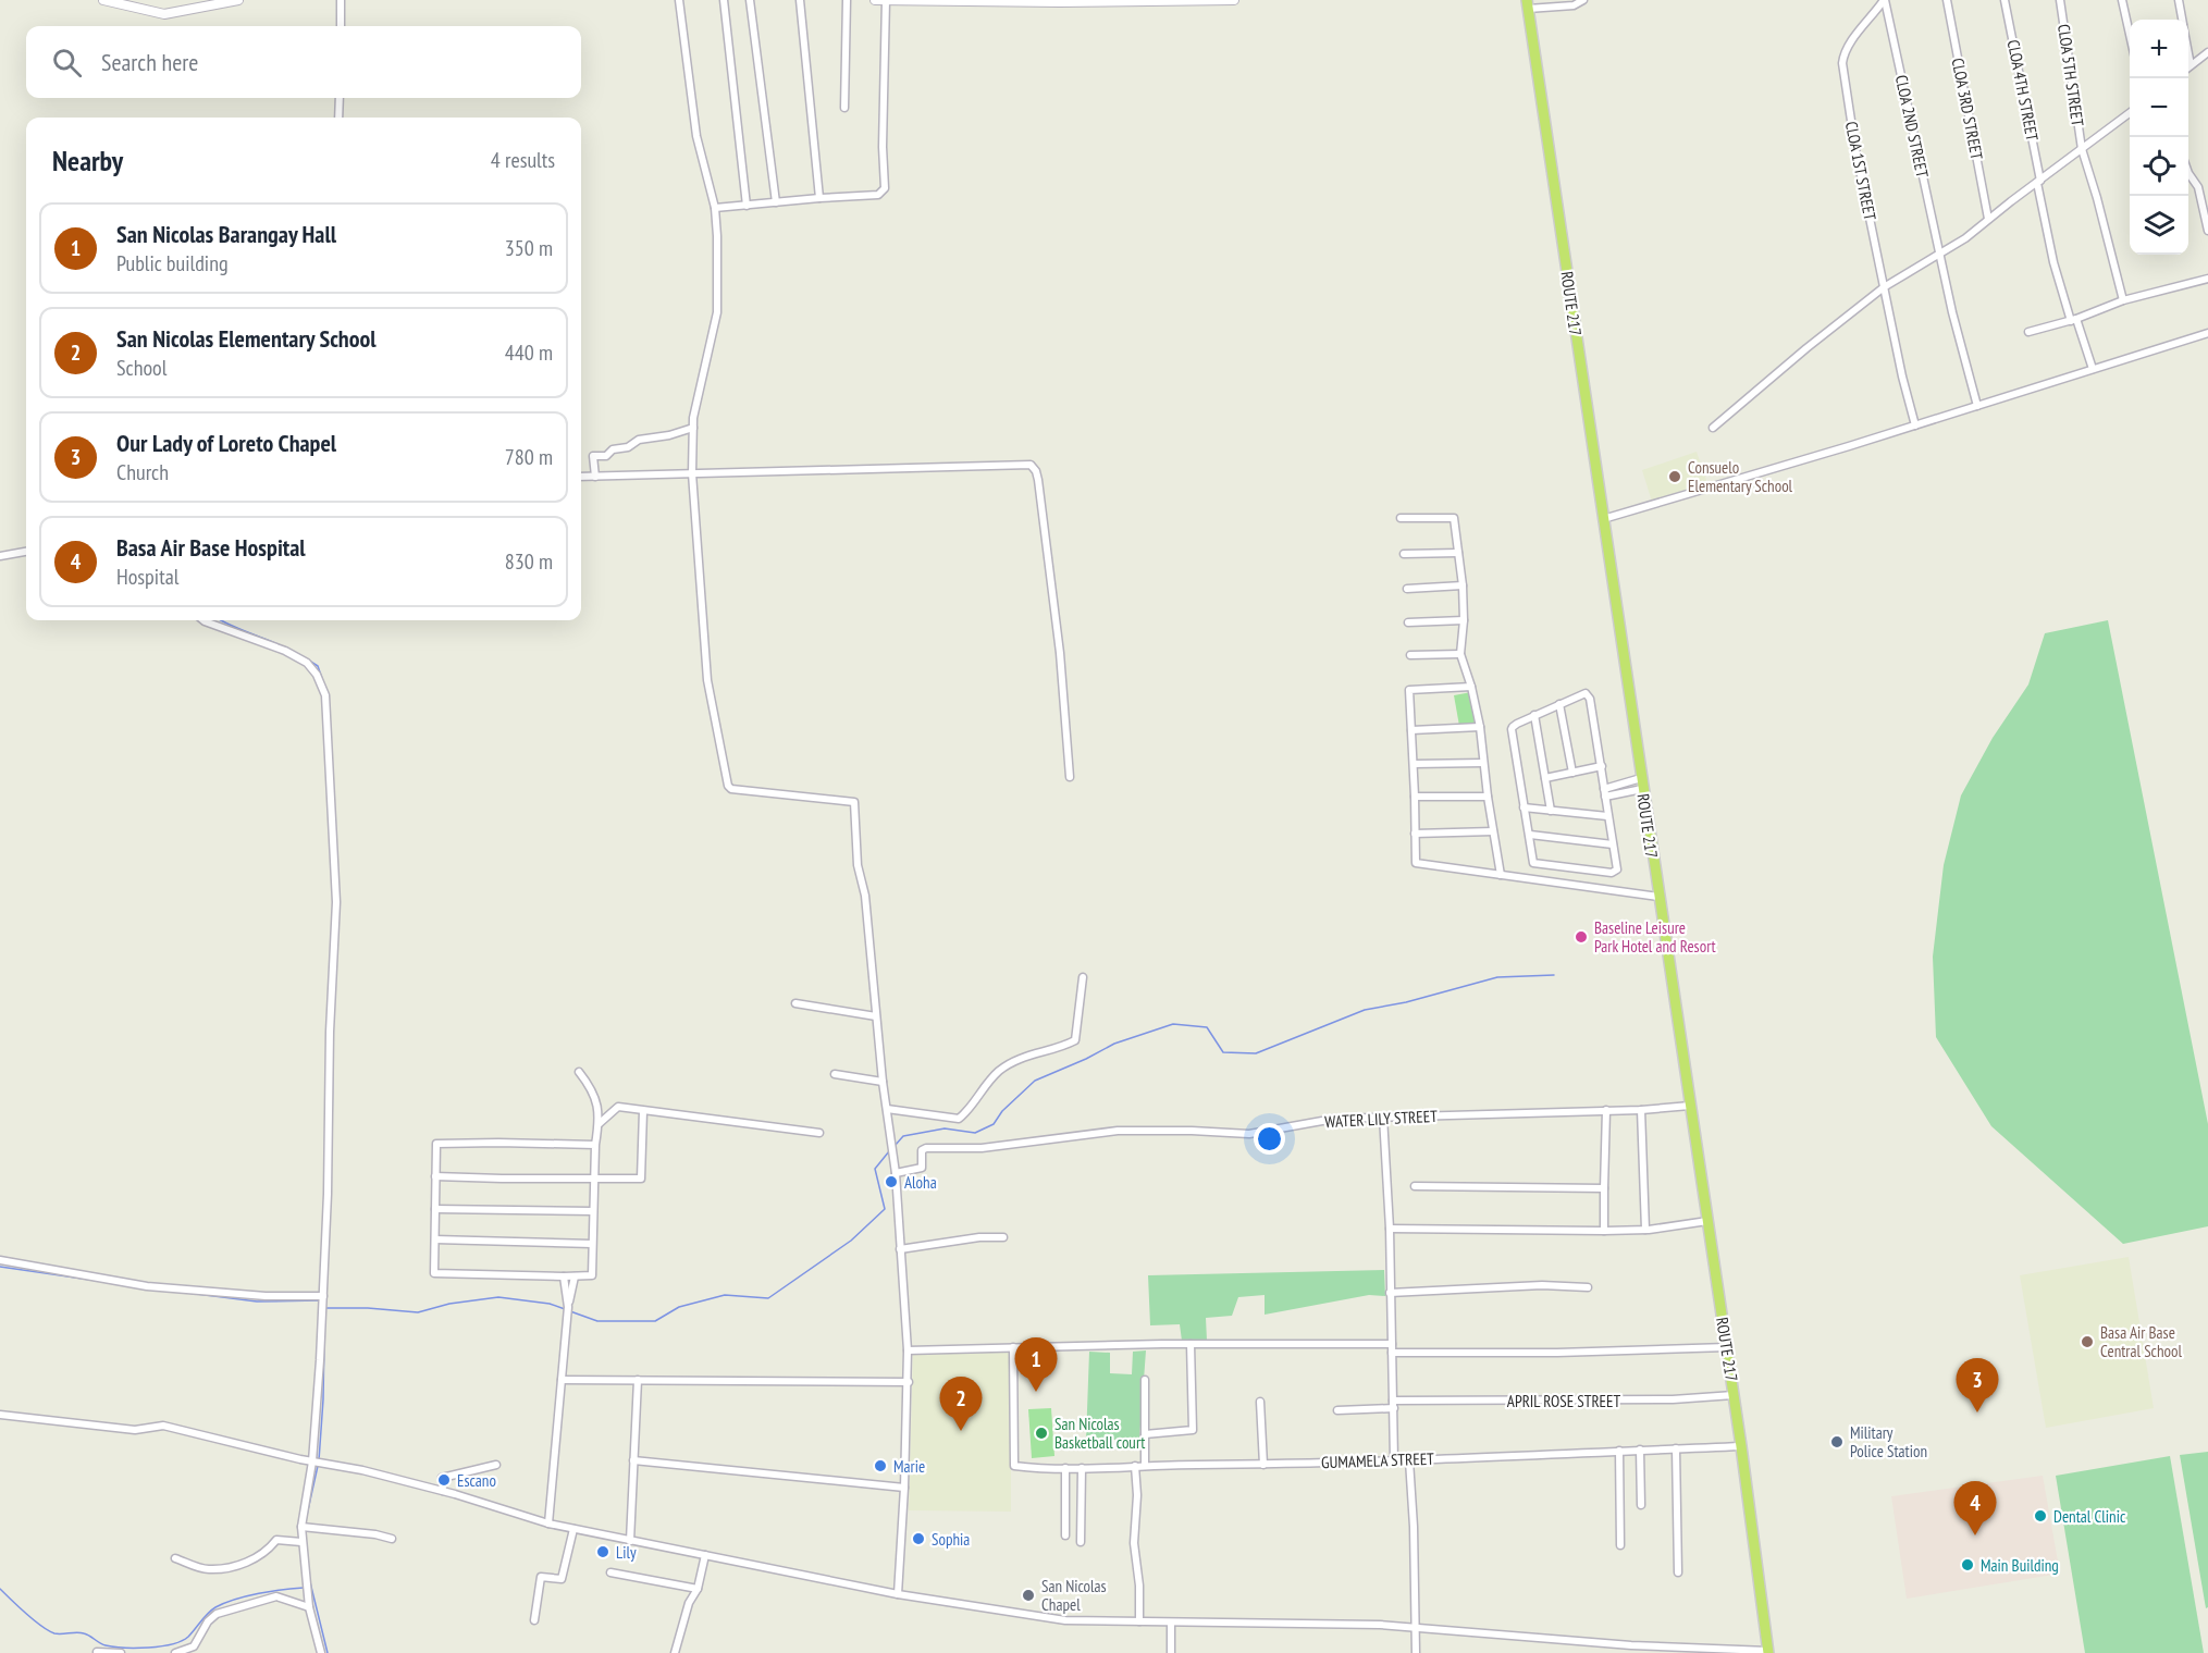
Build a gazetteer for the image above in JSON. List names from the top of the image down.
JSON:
{
  "streets": {
    "main road": ["ROUTE 217"],
    "street": [
      "CLOA 5TH STREET",
      "CLOA 4TH STREET",
      "CLOA 3RD STREET",
      "CLOA 2ND STREET",
      "CLOA 1ST STREET",
      "WATER LILY STREET",
      "APRIL ROSE STREET",
      "GUMAMELA STREET"
    ]
  },
  "crossings": [
    ["CLOA 2ND STREET", "CLOA 1ST STREET"],
    ["ROUTE 217", "WATER LILY STREET"],
    ["ROUTE 217", "APRIL ROSE STREET"],
    ["ROUTE 217", "GUMAMELA STREET"]
  ],
  "places": [
    "Consuelo Elementary School",
    "Baseline Leisure Park Hotel and Resort",
    "Aloha",
    "Basa Air Base Central School",
    "San Nicolas Basketball court",
    "Military Police Station",
    "Marie",
    "Escano",
    "Dental Clinic",
    "Sophia",
    "Lily",
    "Main Building",
    "San Nicolas Chapel"
  ],
  "page": {
    "map_buttons": ["+", "−"],
    "search": "Search here",
    "heading": ["Nearby", "4 results"],
    "list": [
      {
        "mark": "1",
        "name": "San Nicolas Barangay Hall",
        "note": "Public building",
        "value": "350 m"
      },
      {
        "mark": "2",
        "name": "San Nicolas Elementary School",
        "note": "School",
        "value": "440 m"
      },
      {
        "mark": "3",
        "name": "Our Lady of Loreto Chapel",
        "note": "Church",
        "value": "780 m"
      },
      {
        "mark": "4",
        "name": "Basa Air Base Hospital",
        "note": "Hospital",
        "value": "830 m"
      }
    ],
    "pins": [
      "1",
      "3",
      "2",
      "4"
    ]
  }
}
